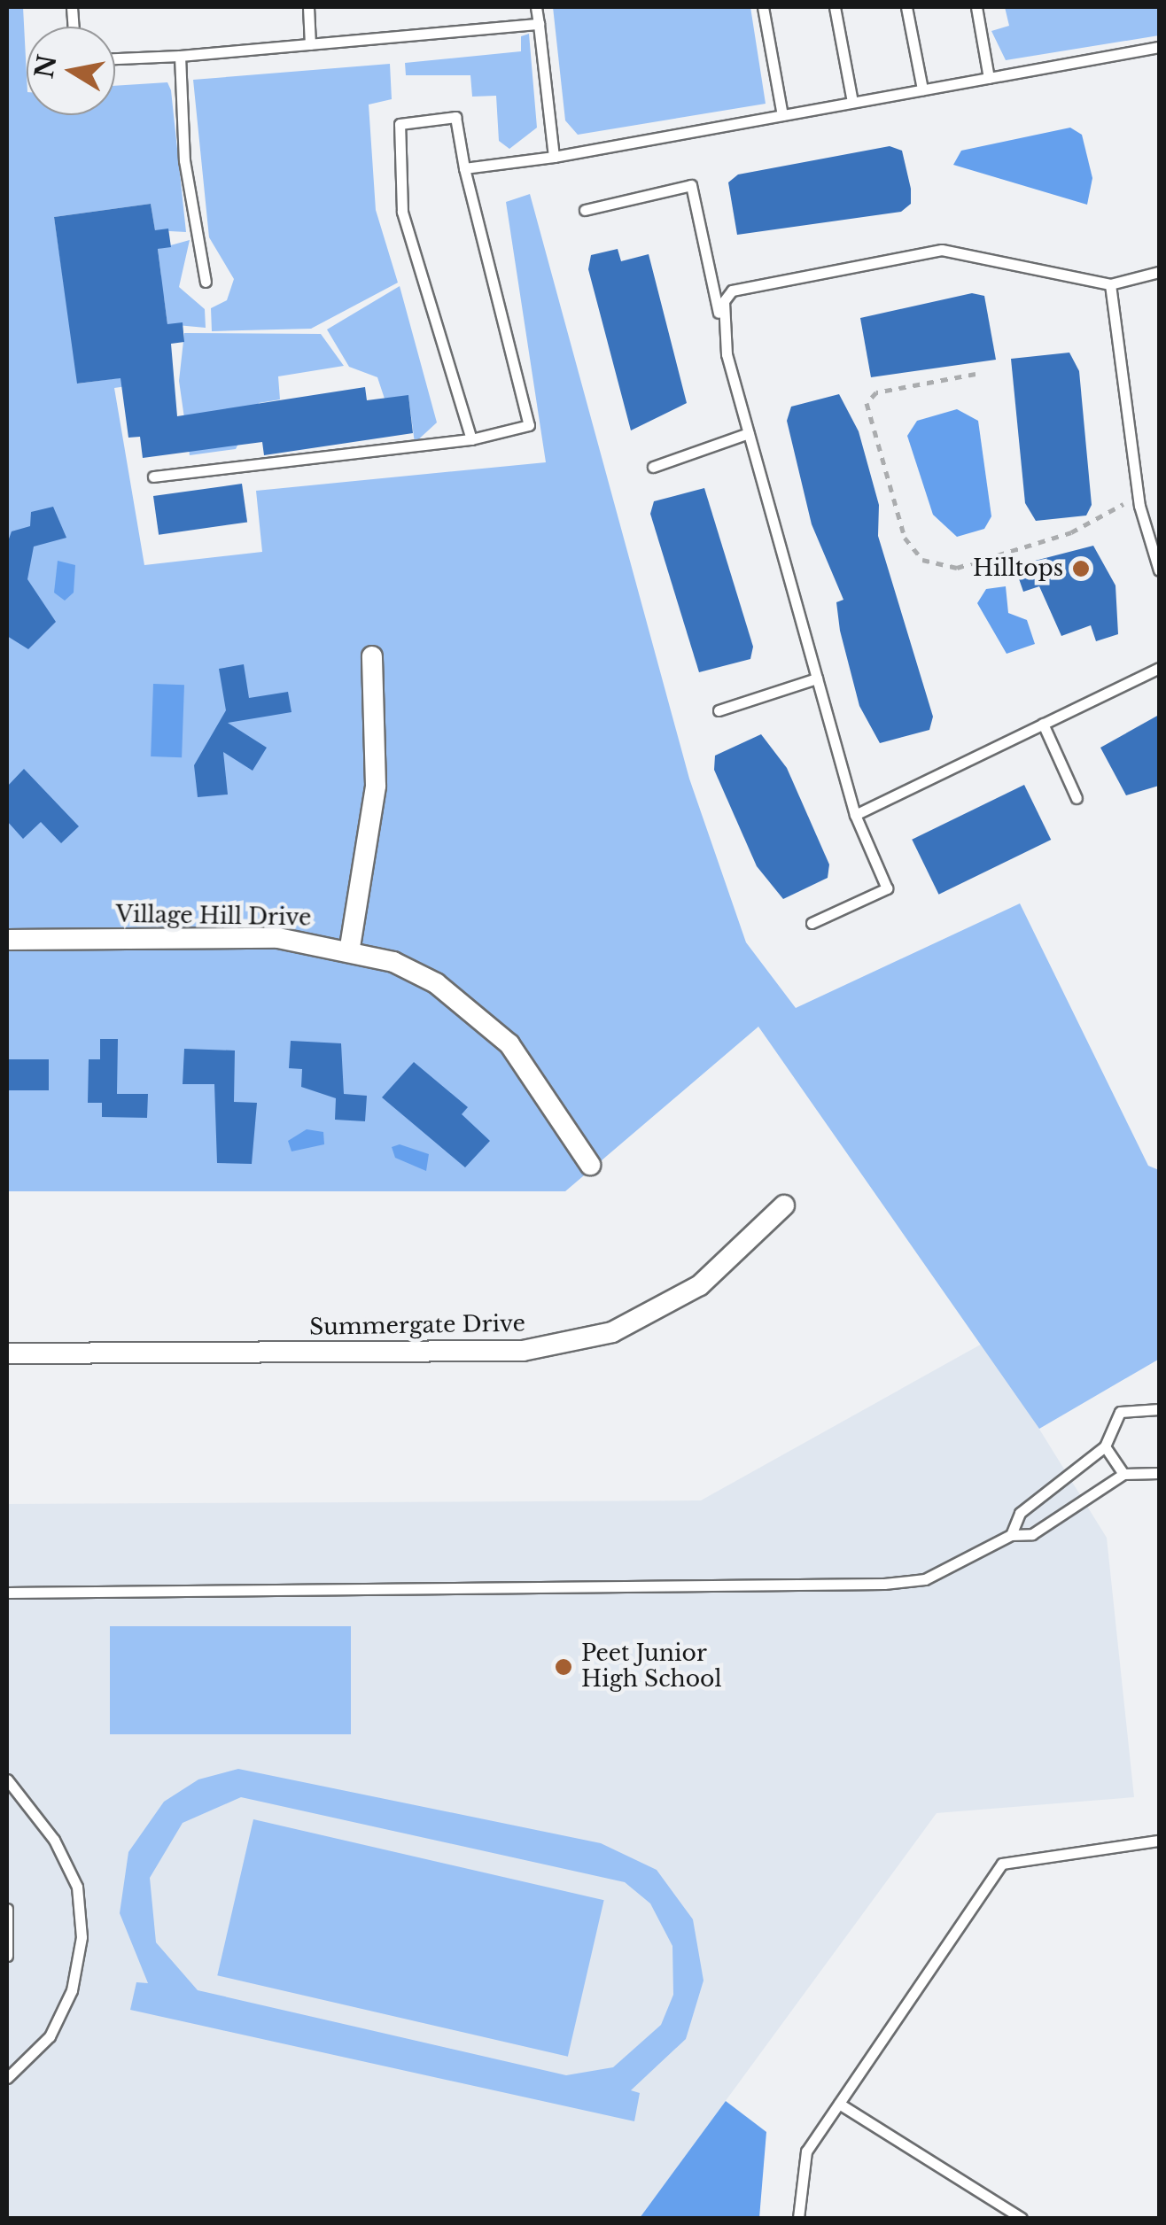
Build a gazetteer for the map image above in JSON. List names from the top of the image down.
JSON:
{
  "streets": {
    "street": ["Village Hill Drive", "Summergate Drive"]
  },
  "places": ["Hilltops", "Peet Junior High School"],
  "north": "left"
}
